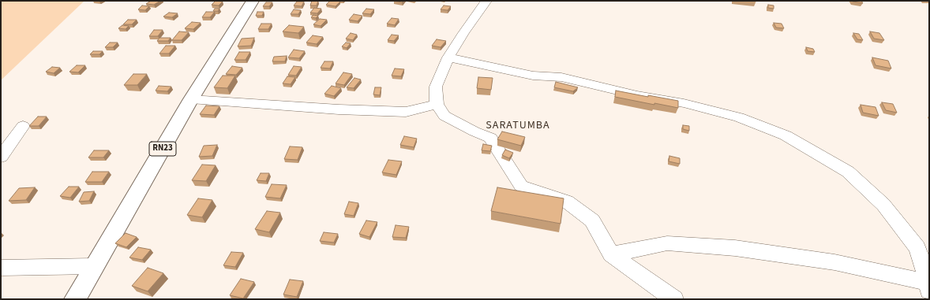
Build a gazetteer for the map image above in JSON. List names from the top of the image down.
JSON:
{
  "streets": {
    "main road": ["RN23"]
  },
  "districts": ["SARATUMBA"]
}
